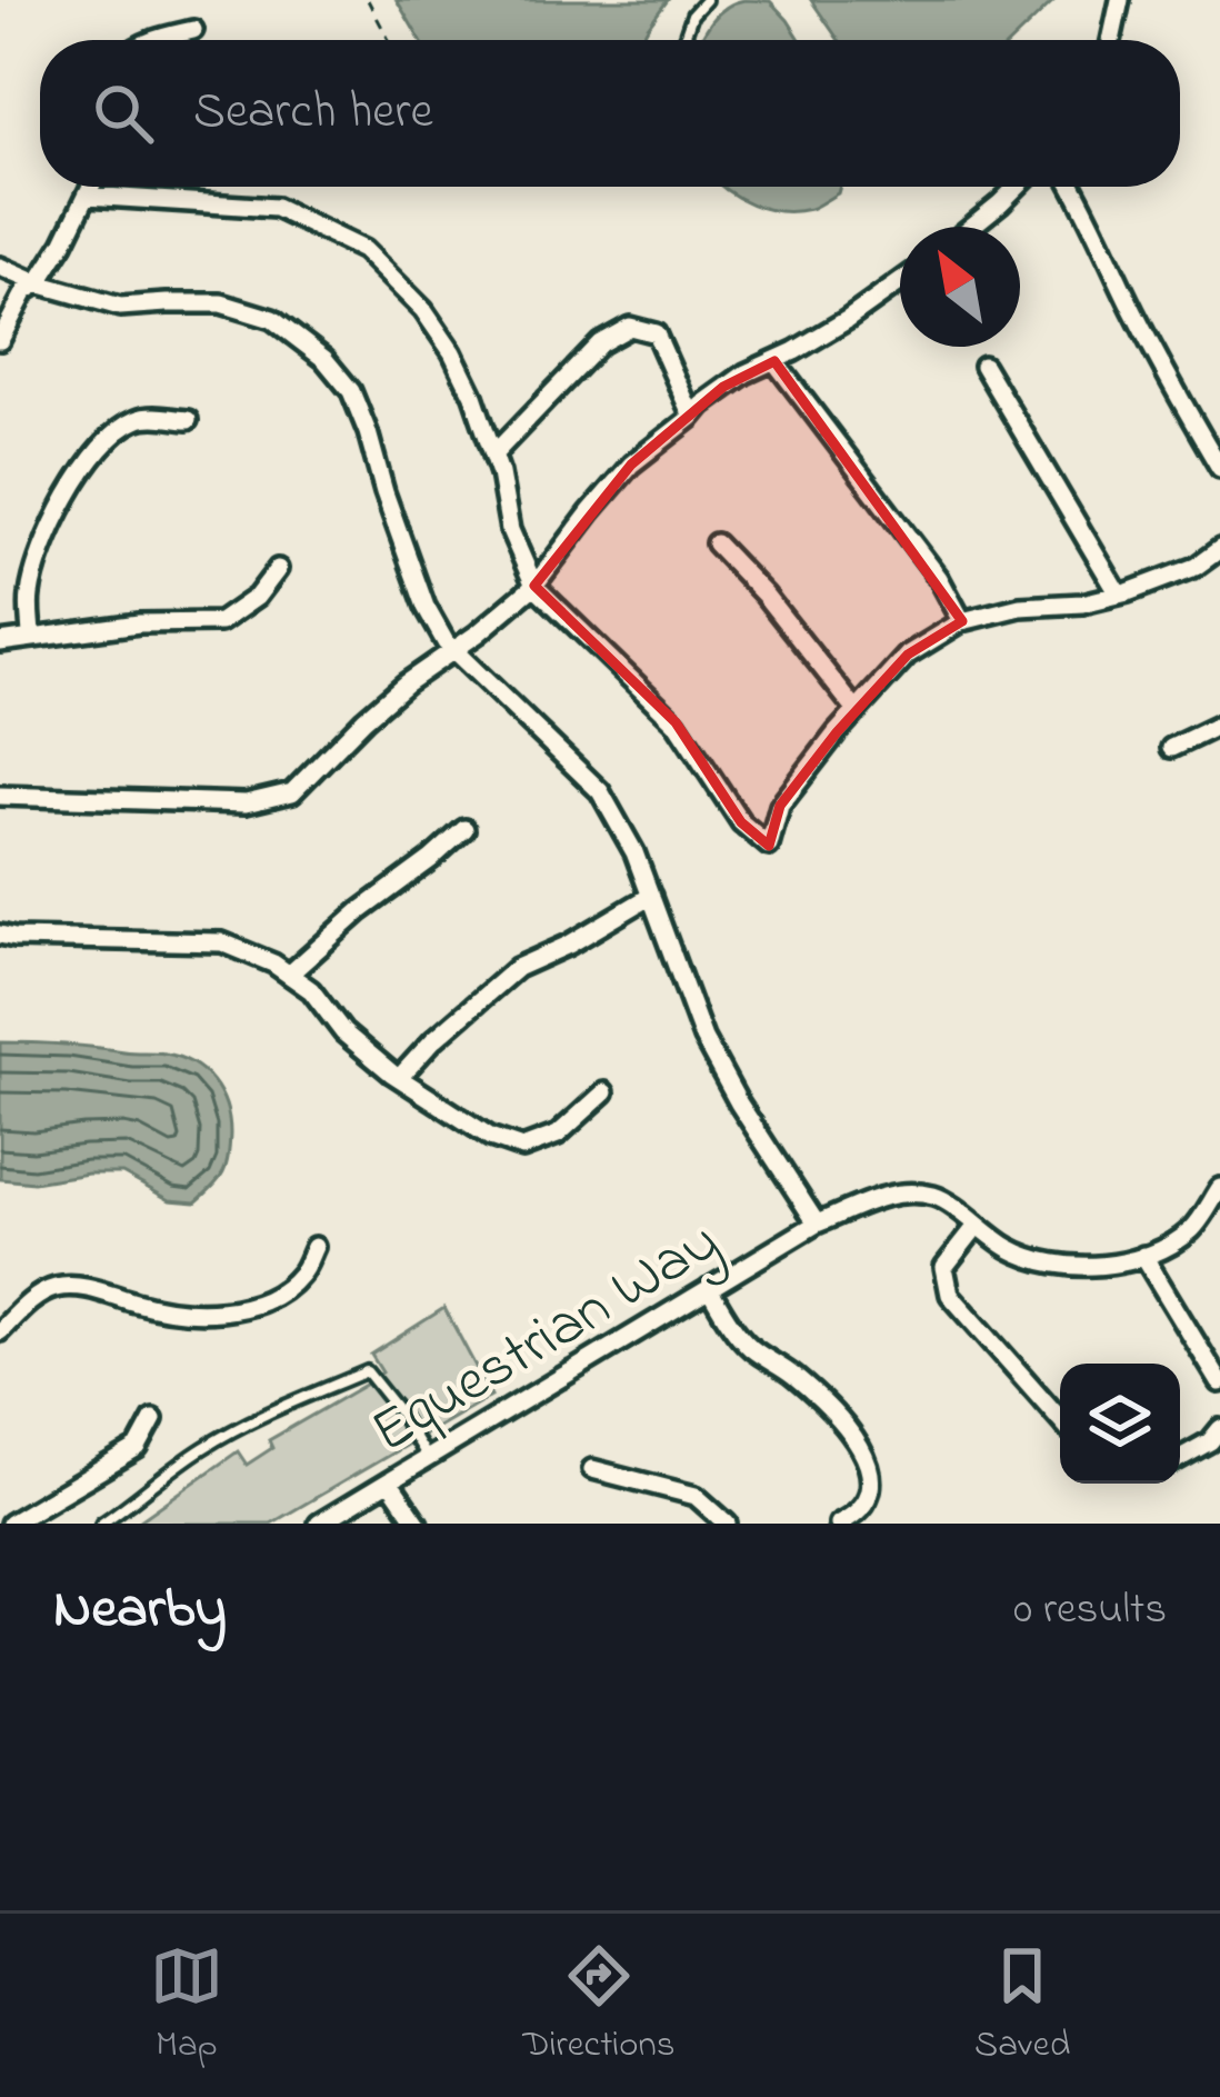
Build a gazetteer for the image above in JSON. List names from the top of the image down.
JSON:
{
  "streets": {
    "street": ["Equestrian Way"]
  },
  "north": "top left",
  "page": {
    "search": "Search here",
    "heading": ["Nearby", "0 results"],
    "nav": ["Map", "Directions", "Saved"]
  }
}
